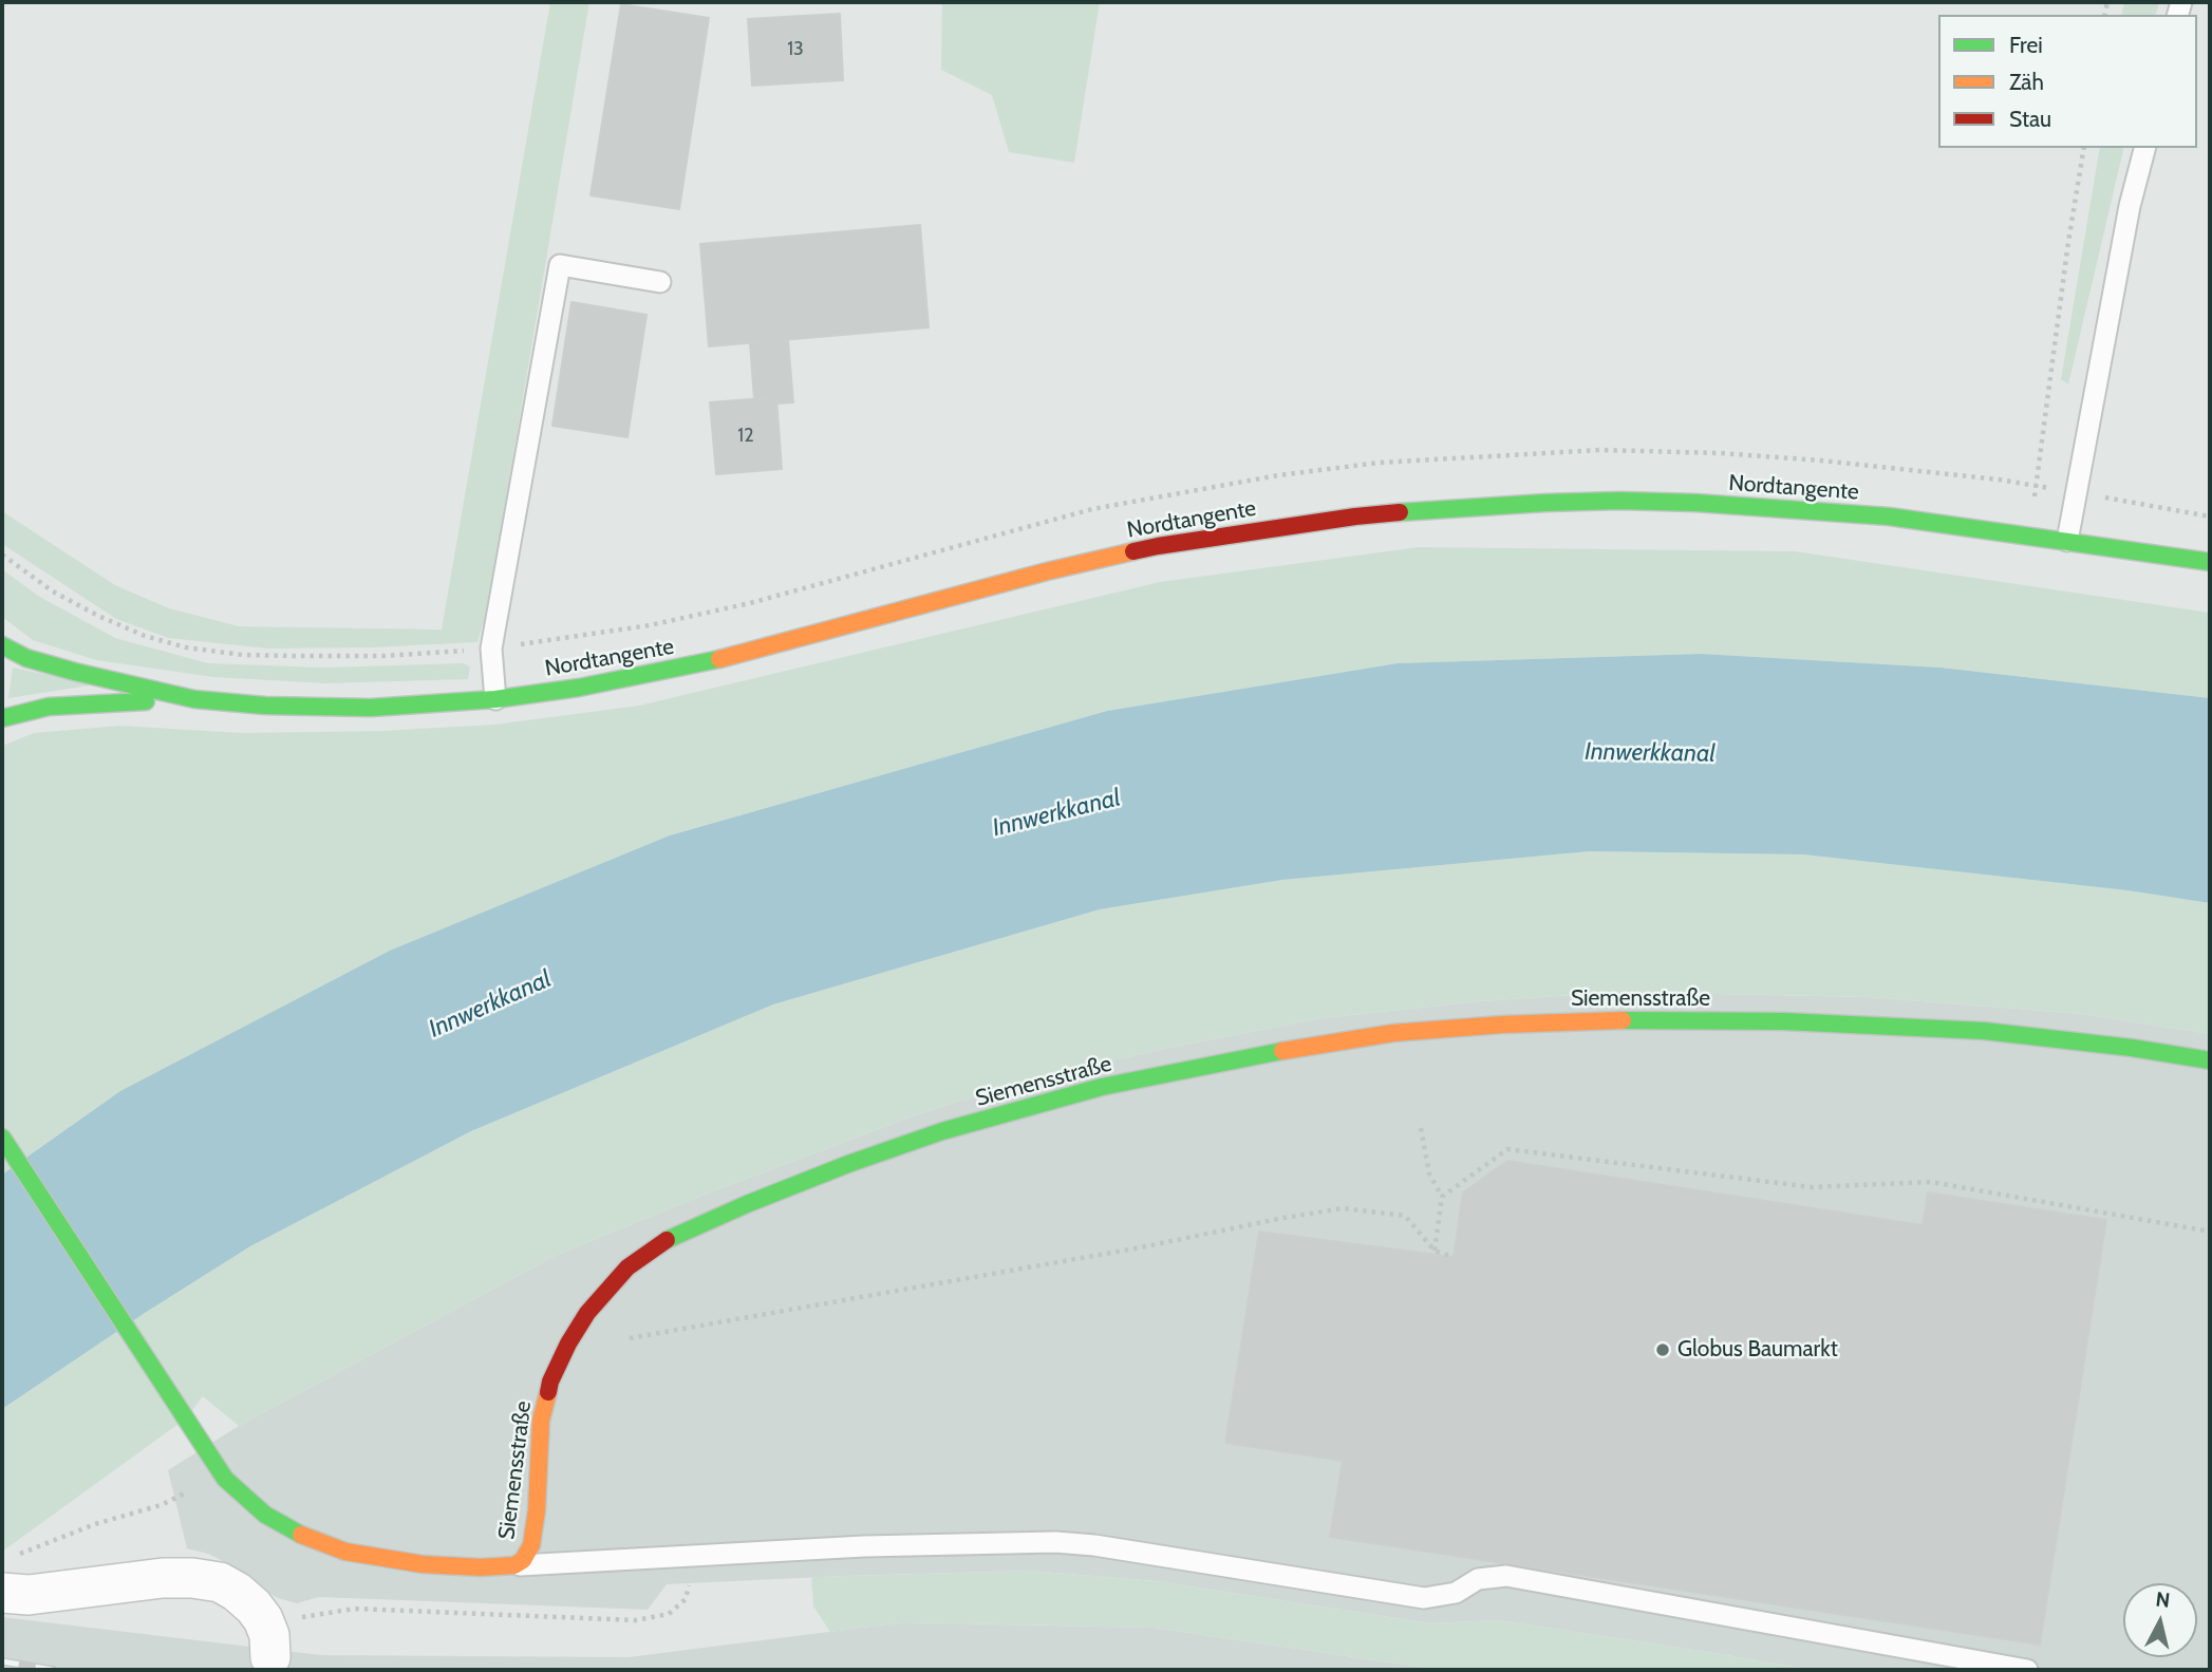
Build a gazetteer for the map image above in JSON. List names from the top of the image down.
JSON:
{
  "streets": {
    "street": ["Nordtangente", "Siemensstraße"]
  },
  "water": ["Innwerkkanal"],
  "places": ["Globus Baumarkt"],
  "house_numbers": ["13", "12"],
  "legend": ["Frei", "Zäh", "Stau"],
  "north": "top"
}
